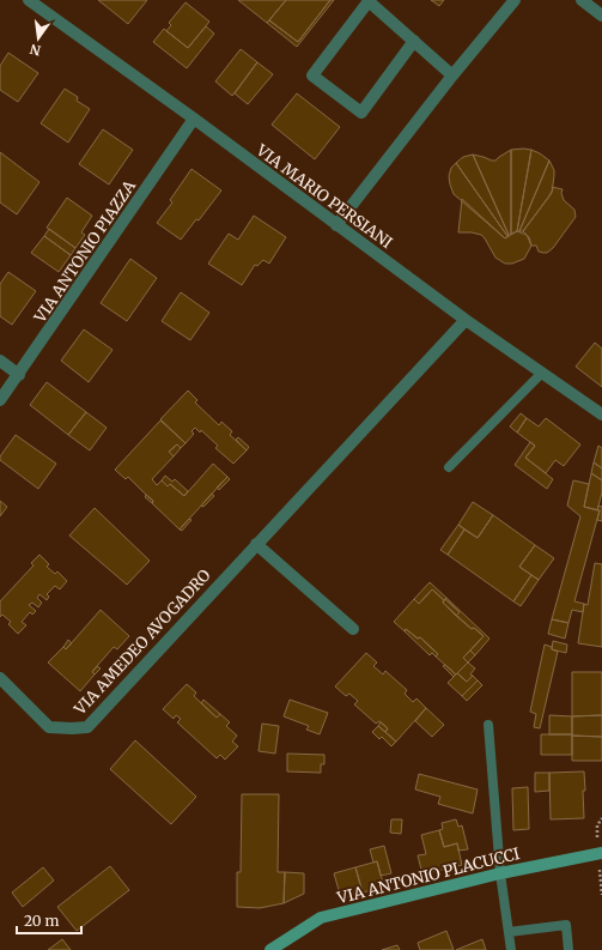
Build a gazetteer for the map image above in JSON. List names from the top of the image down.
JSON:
{
  "streets": {
    "main road": ["VIA ANTONIO PLACUCCI"],
    "street": ["VIA MARIO PERSIANI", "VIA ANTONIO PIAZZA", "VIA AMEDEO AVOGADRO"]
  },
  "crossings": [
    ["VIA MARIO PERSIANI", "VIA ANTONIO PIAZZA"],
    ["VIA MARIO PERSIANI", "VIA AMEDEO AVOGADRO"]
  ],
  "scale_bar": "20 m",
  "north": "bottom"
}
